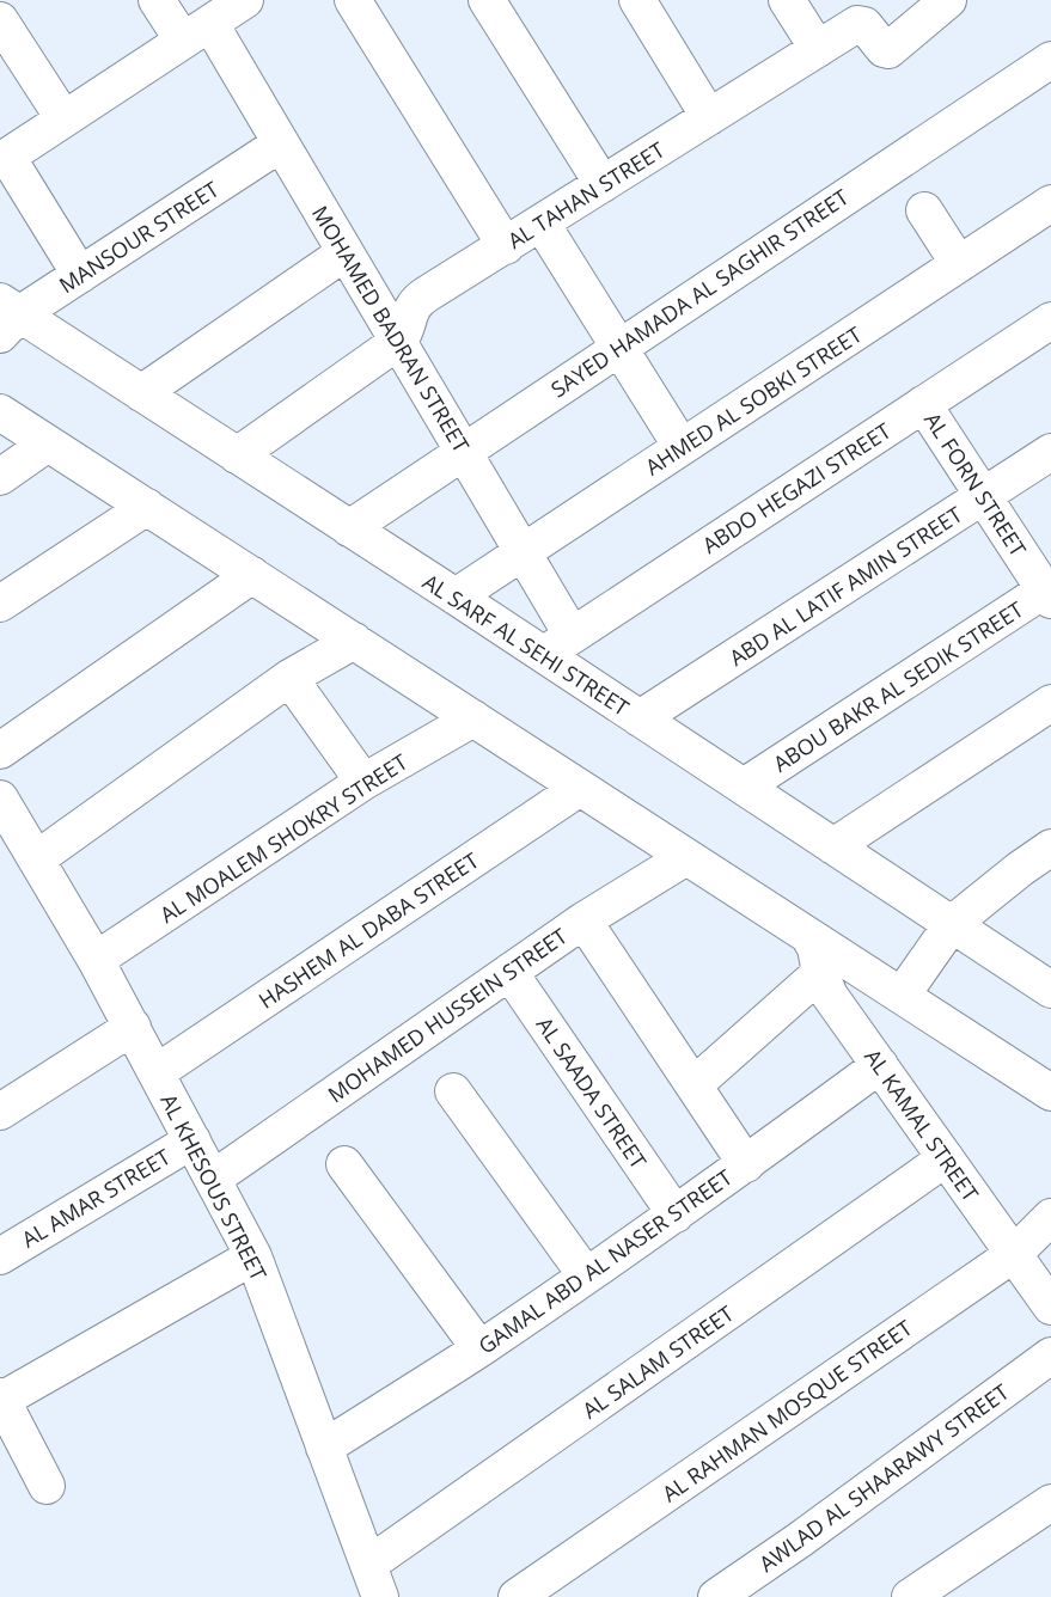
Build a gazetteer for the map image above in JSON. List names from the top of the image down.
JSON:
{
  "streets": {
    "street": [
      "AL TAHAN STREET",
      "MANSOUR STREET",
      "SAYED HAMADA AL SAGHIR STREET",
      "MOHAMED BADRAN STREET",
      "AHMED AL SOBKI STREET",
      "AL FORN STREET",
      "ABDO HEGAZI STREET",
      "ABD AL LATIF AMIN STREET",
      "AL SARF AL SEHI STREET",
      "ABOU BAKR AL SEDIK STREET",
      "AL MOALEM SHOKRY STREET",
      "HASHEM AL DABA STREET",
      "MOHAMED HUSSEIN STREET",
      "AL SAADA STREET",
      "AL KAMAL STREET",
      "AL KHESOUS STREET",
      "AL AMAR STREET",
      "GAMAL ABD AL NASER STREET",
      "AL SALAM STREET",
      "AL RAHMAN MOSQUE STREET",
      "AWLAD AL SHAARAWY STREET"
    ]
  },
  "crossings": [
    ["AL TAHAN STREET", "MOHAMED BADRAN STREET"],
    ["MANSOUR STREET", "MOHAMED BADRAN STREET"],
    ["MANSOUR STREET", "AL SARF AL SEHI STREET"],
    ["SAYED HAMADA AL SAGHIR STREET", "MOHAMED BADRAN STREET"],
    ["SAYED HAMADA AL SAGHIR STREET", "AL SARF AL SEHI STREET"],
    ["MOHAMED BADRAN STREET", "AHMED AL SOBKI STREET"],
    ["MOHAMED BADRAN STREET", "ABDO HEGAZI STREET"],
    ["AHMED AL SOBKI STREET", "AL SARF AL SEHI STREET"],
    ["AL FORN STREET", "ABDO HEGAZI STREET"],
    ["AL FORN STREET", "ABD AL LATIF AMIN STREET"],
    ["AL FORN STREET", "ABOU BAKR AL SEDIK STREET"],
    ["ABDO HEGAZI STREET", "AL SARF AL SEHI STREET"],
    ["ABD AL LATIF AMIN STREET", "AL SARF AL SEHI STREET"],
    ["AL SARF AL SEHI STREET", "ABOU BAKR AL SEDIK STREET"],
    ["AL MOALEM SHOKRY STREET", "AL KHESOUS STREET"],
    ["HASHEM AL DABA STREET", "AL KHESOUS STREET"],
    ["MOHAMED HUSSEIN STREET", "AL SAADA STREET"],
    ["MOHAMED HUSSEIN STREET", "AL KHESOUS STREET"],
    ["AL SAADA STREET", "GAMAL ABD AL NASER STREET"],
    ["AL KAMAL STREET", "GAMAL ABD AL NASER STREET"],
    ["AL KAMAL STREET", "AL SALAM STREET"],
    ["AL KAMAL STREET", "AL RAHMAN MOSQUE STREET"],
    ["AL KHESOUS STREET", "AL AMAR STREET"],
    ["AL KHESOUS STREET", "GAMAL ABD AL NASER STREET"],
    ["AL KHESOUS STREET", "AL SALAM STREET"]
  ]
}
